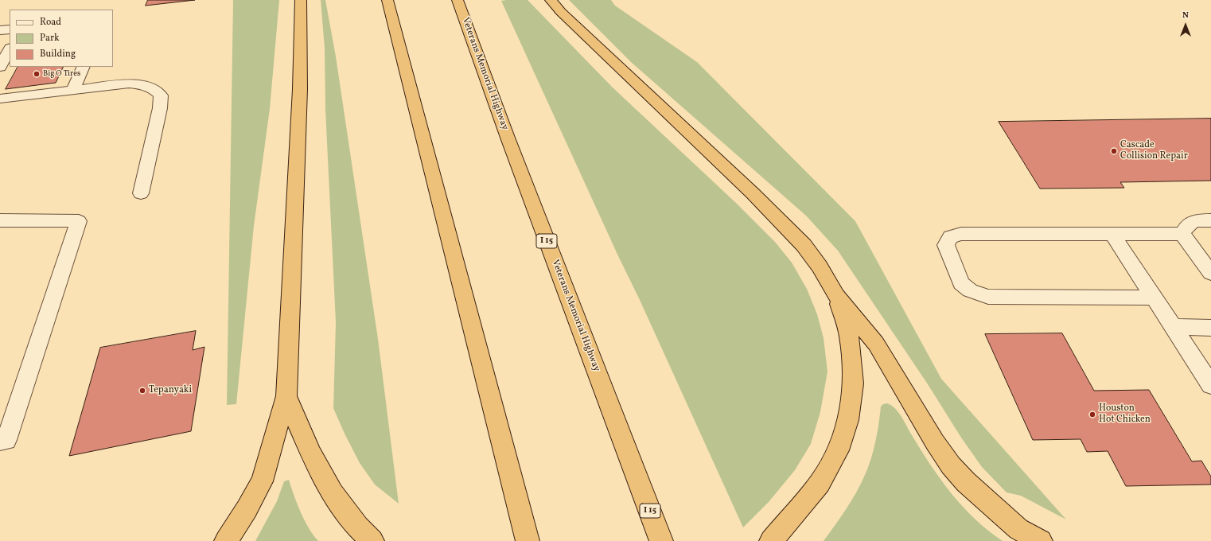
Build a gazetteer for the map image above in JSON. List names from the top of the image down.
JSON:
{
  "streets": {
    "highway": ["Veterans Memorial Highway", "I 15"]
  },
  "places": [
    "Big O Tires",
    "Cascade Collision Repair",
    "Tepanyaki",
    "Houston Hot Chicken"
  ],
  "legend": ["Road", "Park", "Building"],
  "north": "top"
}
